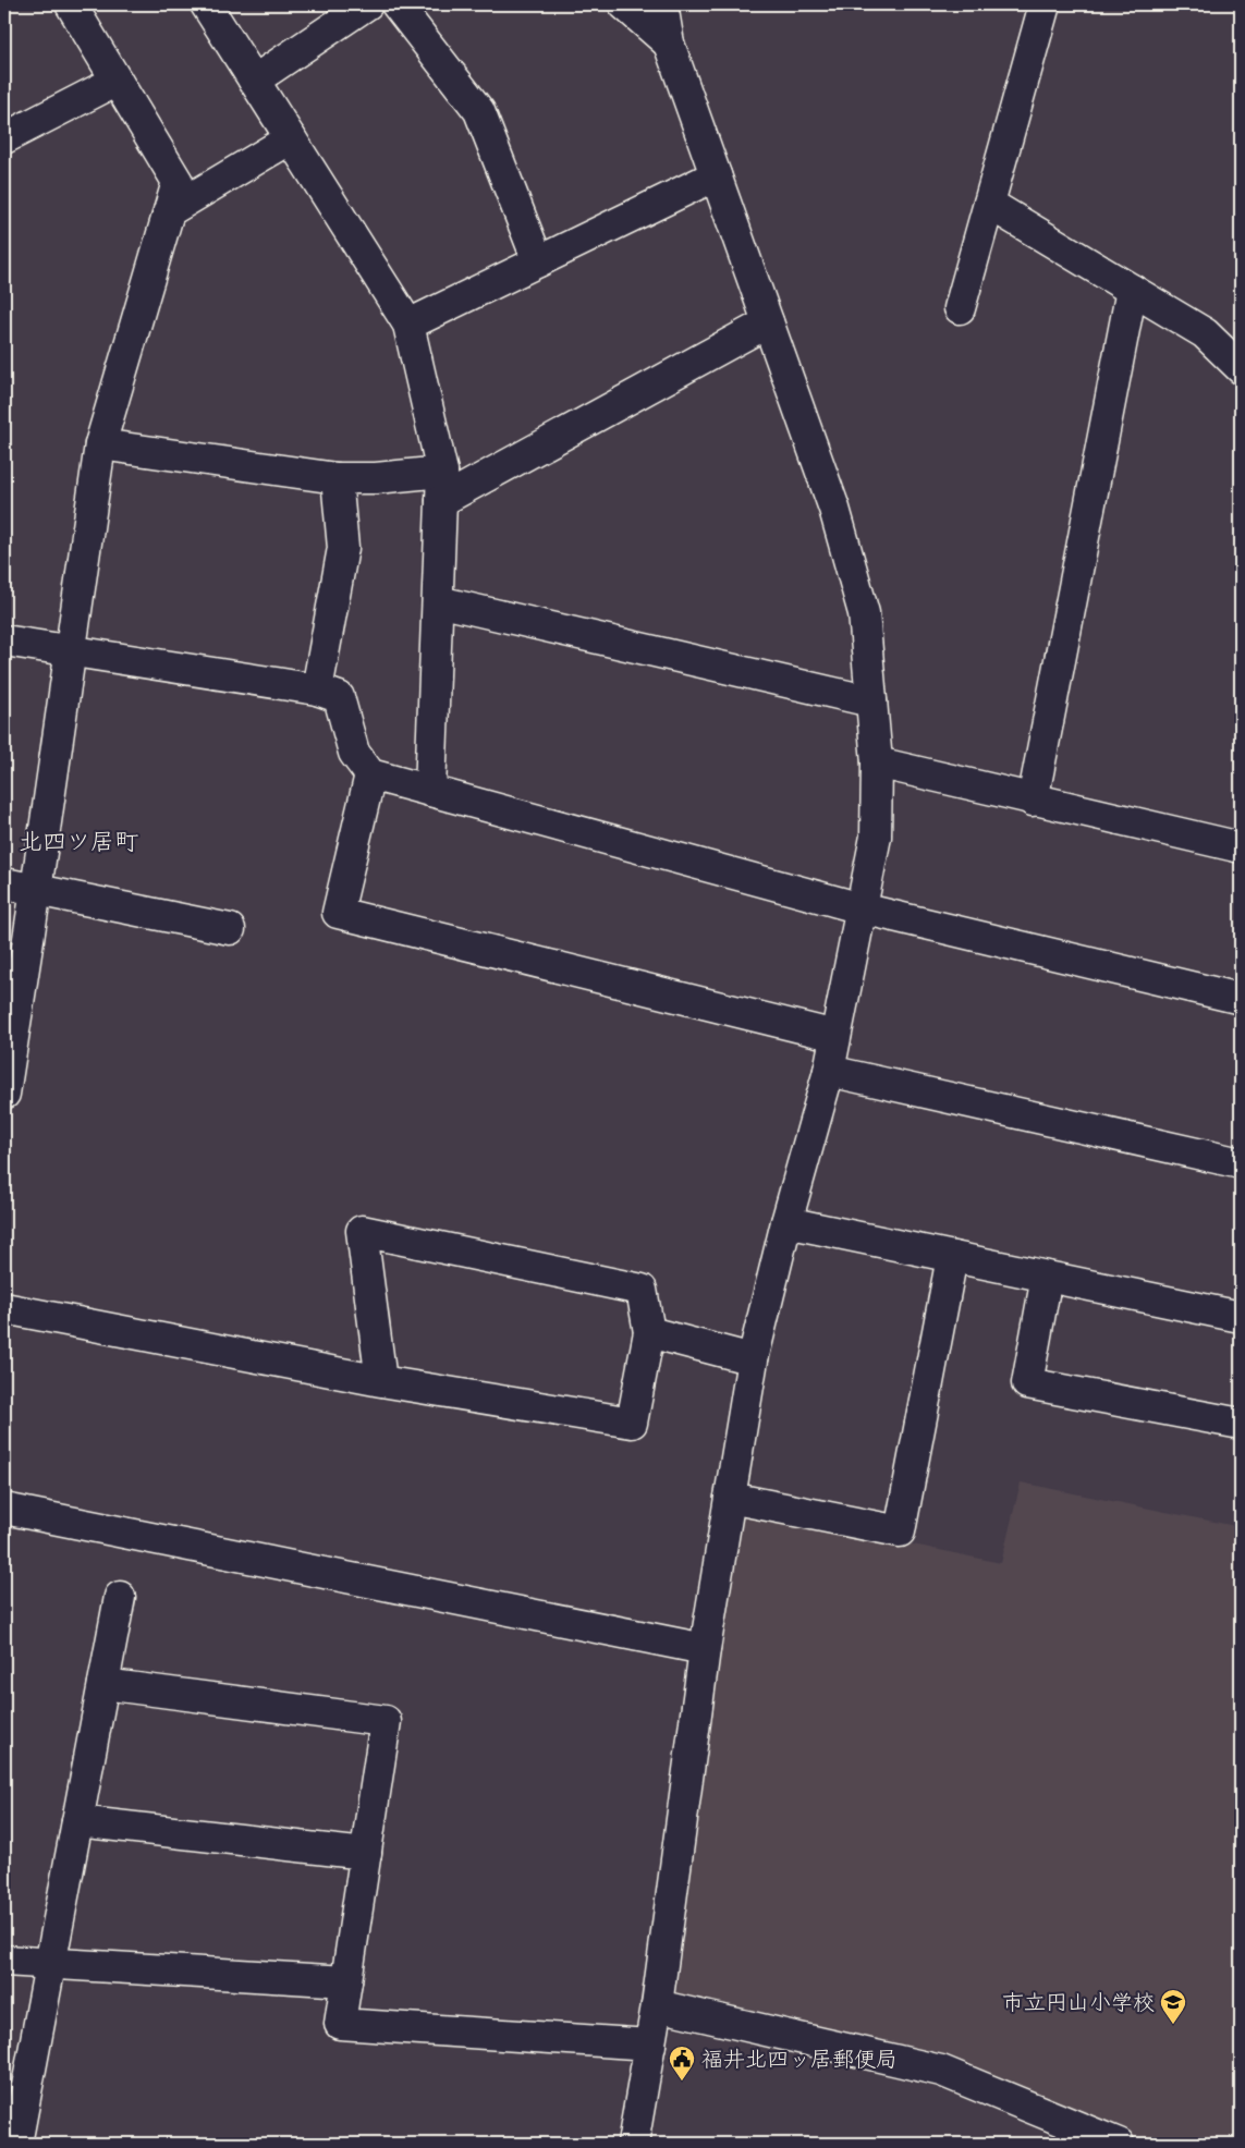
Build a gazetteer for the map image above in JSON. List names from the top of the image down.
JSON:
{
  "districts": ["北四ツ居町"],
  "places": {
    "school or university": ["市立円山小学校"],
    "public building": ["福井北四ッ居郵便局"]
  }
}
